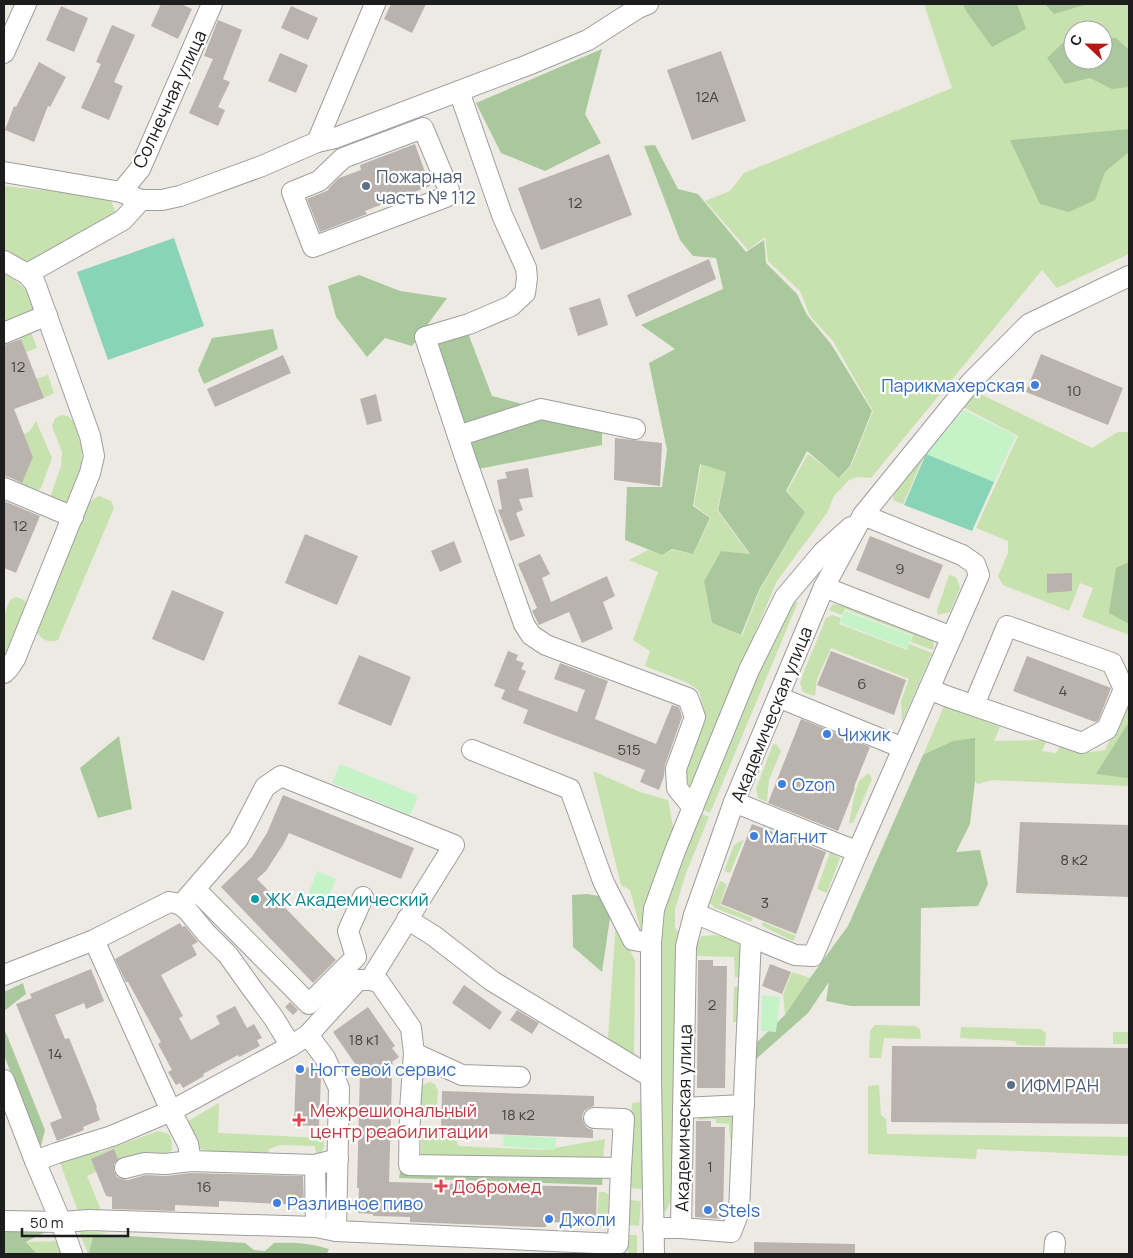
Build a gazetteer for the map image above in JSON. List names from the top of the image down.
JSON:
{
  "streets": {
    "street": ["Солнечная улица", "Академическая улица"]
  },
  "places": {
    "other": [
      "Пожарная часть № 112",
      "Парикмахерская",
      "Чижик",
      "Ozon",
      "Магнит",
      "ЖК Академический",
      "Ногтевой сервис",
      "ИФМ РАН",
      "Разливное пиво",
      "Stels",
      "Джоли"
    ],
    "health": ["Межрешиональный центр реабилитации", "Добромед"]
  },
  "house_numbers": [
    "12А",
    "12",
    "12",
    "10",
    "12",
    "9",
    "6",
    "4",
    "515",
    "8 к2",
    "3",
    "2",
    "18 к1",
    "14",
    "18 к2",
    "1",
    "16"
  ],
  "scale_bar": "50 m",
  "north": "left"
}
